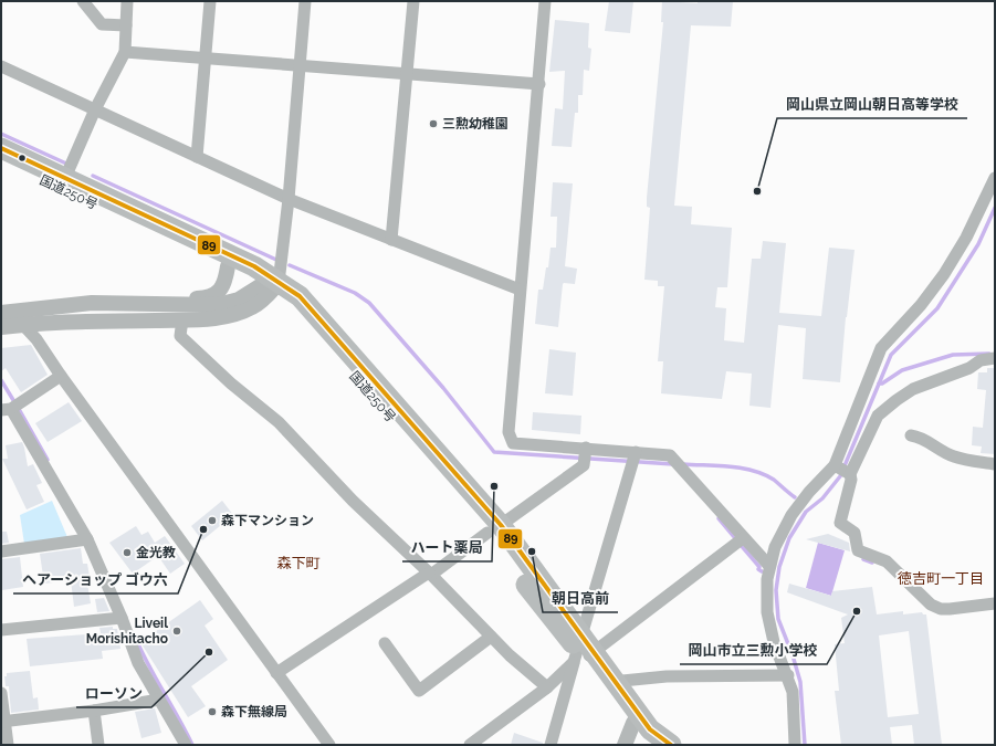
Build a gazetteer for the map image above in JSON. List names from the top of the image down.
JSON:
{
  "streets": {
    "highway": ["国道250号"]
  },
  "districts": ["森下町", "徳吉町一丁目"],
  "places": [
    "三勲幼稚園",
    "岡山県立岡山朝日高等学校",
    "ハート薬局",
    "森下マンション",
    "ヘアーショップ ゴウ六",
    "朝日高前",
    "金光教",
    "岡山市立三勲小学校",
    "Liveil Morishitacho",
    "ローソン",
    "森下無線局"
  ],
  "lines": ["transit line 89"]
}
